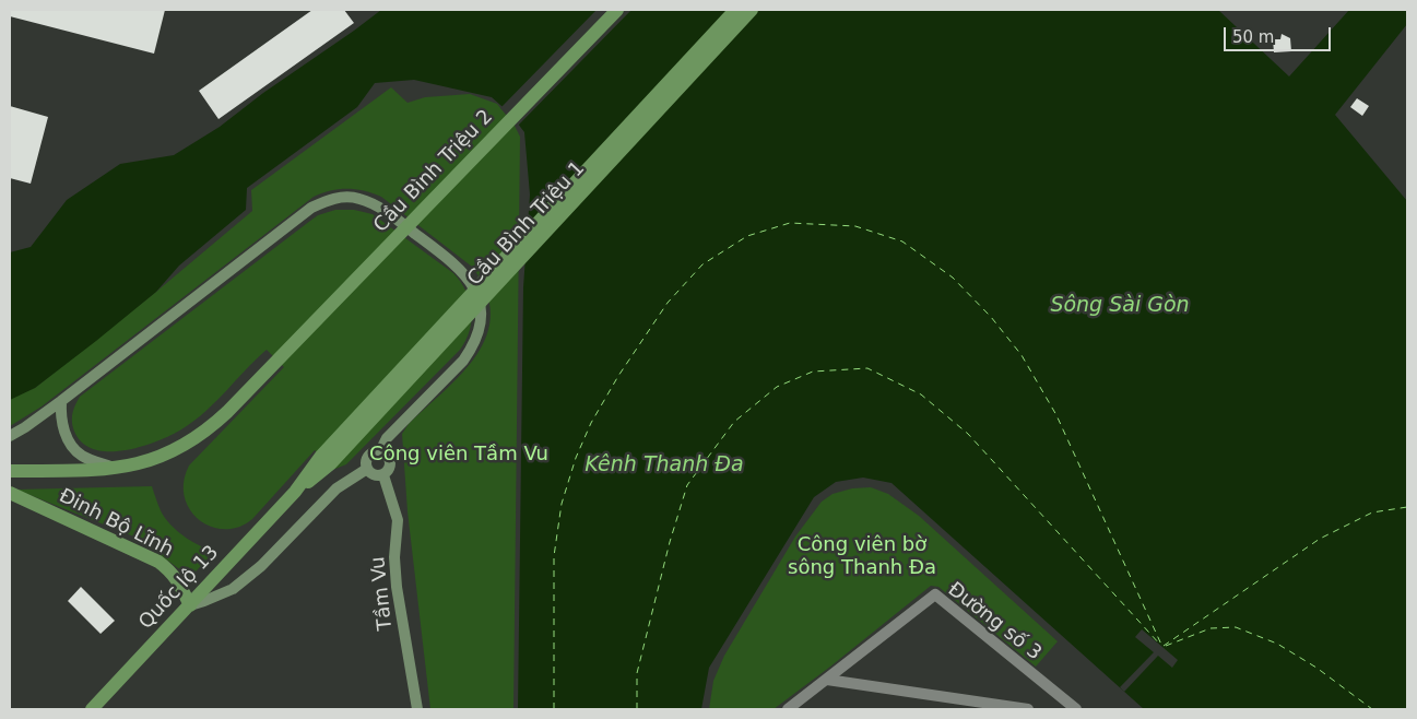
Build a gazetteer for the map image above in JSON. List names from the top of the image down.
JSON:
{
  "streets": {
    "main road": [
      "Cầu Bình Triệu 2",
      "Cầu Bình Triệu 1",
      "Đinh Bộ Lĩnh",
      "Quốc lộ 13"
    ],
    "street": ["Tầm Vu", "Đường số 3"]
  },
  "crossings": [
    ["Cầu Bình Triệu 2", "Đinh Bộ Lĩnh"],
    ["Cầu Bình Triệu 1", "Quốc lộ 13"],
    ["Đinh Bộ Lĩnh", "Quốc lộ 13"]
  ],
  "water": ["Sông Sài Gòn", "Kênh Thanh Đa"],
  "parks": ["Công viên Tầm Vu", "Công viên bờ sông Thanh Đa"],
  "scale_bar": "50 m"
}
